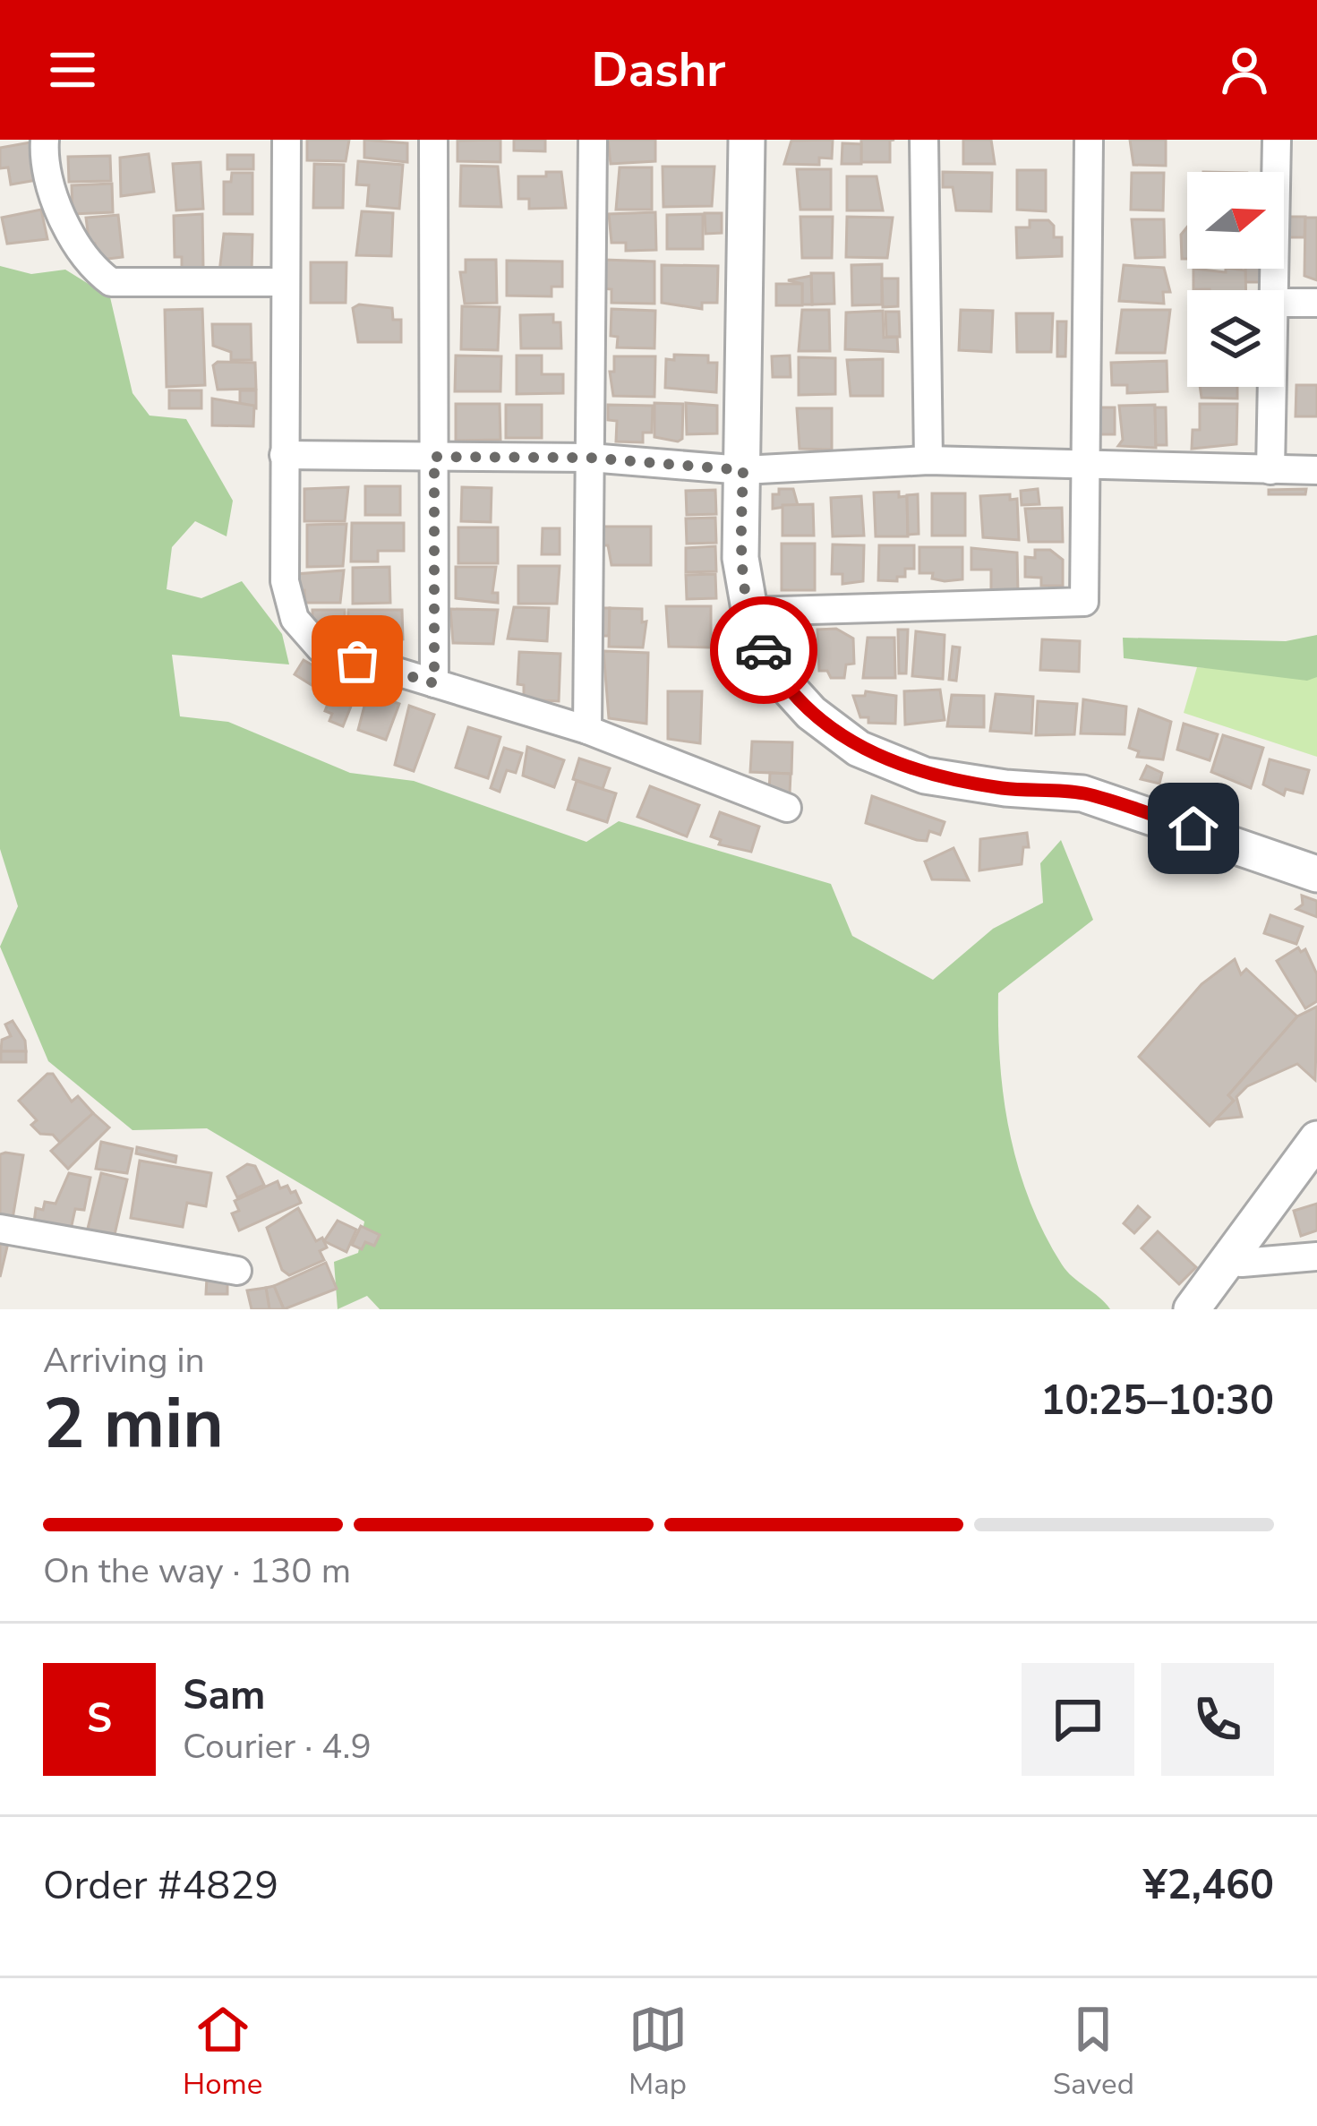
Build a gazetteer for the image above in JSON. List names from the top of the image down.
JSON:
{
  "north": "right",
  "page": {
    "header": "Dashr",
    "heading": ["2 min", "Arriving in", "10:25–10:30"],
    "panel": [
      "Sam",
      "Courier · 4.9",
      "Order #4829",
      "¥2,460"
    ],
    "bar": "On the way · 130 m",
    "round": "S",
    "tabs": ["Home", "Map", "Saved"]
  }
}
